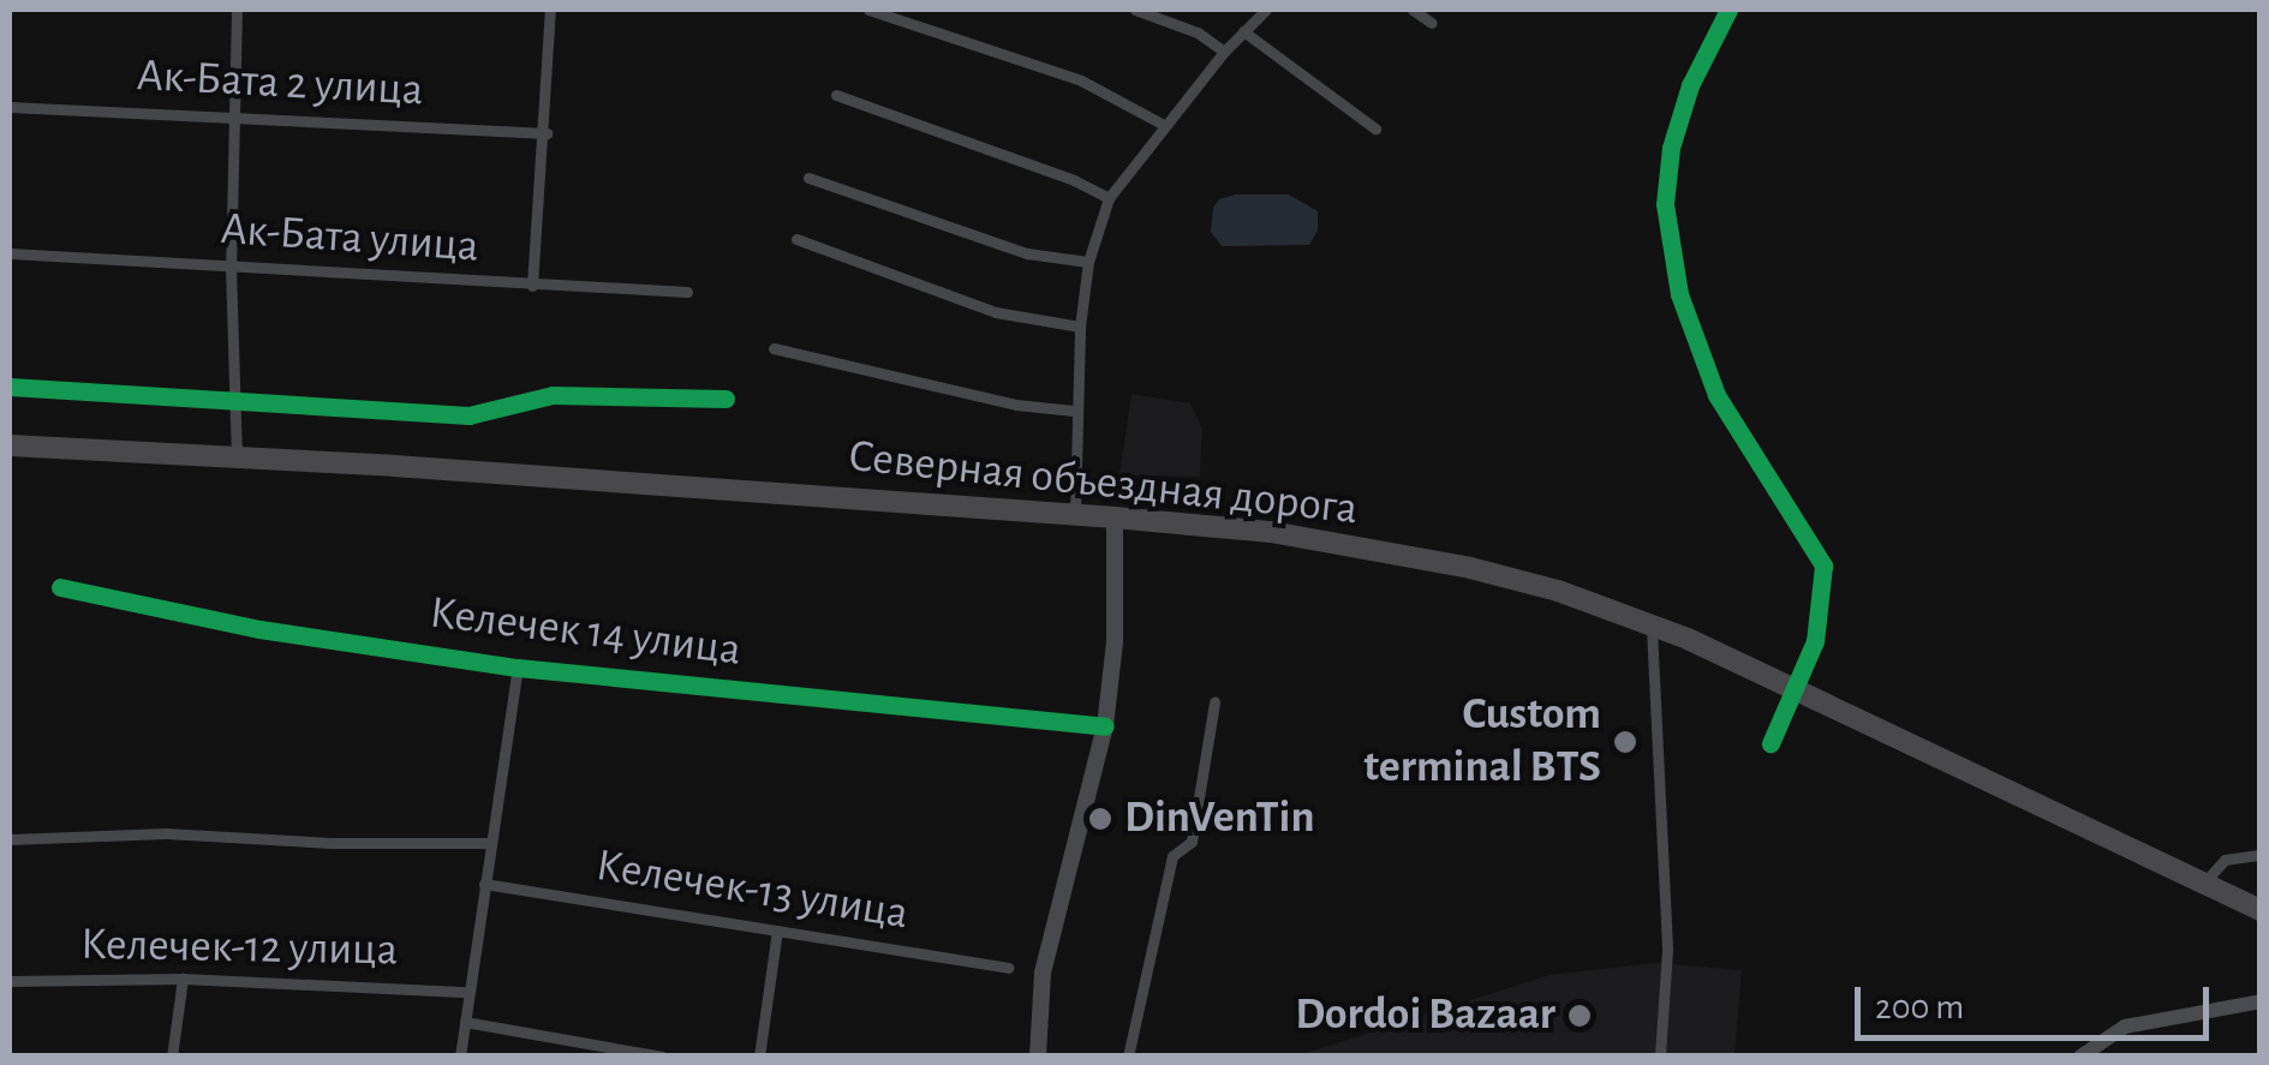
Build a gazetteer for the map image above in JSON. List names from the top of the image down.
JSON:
{
  "streets": {
    "highway": ["Северная объездная дорога"],
    "street": [
      "Ак-Бата 2 улица",
      "Ак-Бата улица",
      "Келечек 14 улица",
      "Келечек-13 улица",
      "Келечек-12 улица"
    ]
  },
  "places": ["Custom terminal BTS", "DinVenTin", "Dordoi Bazaar"],
  "scale_bar": "200 m"
}
